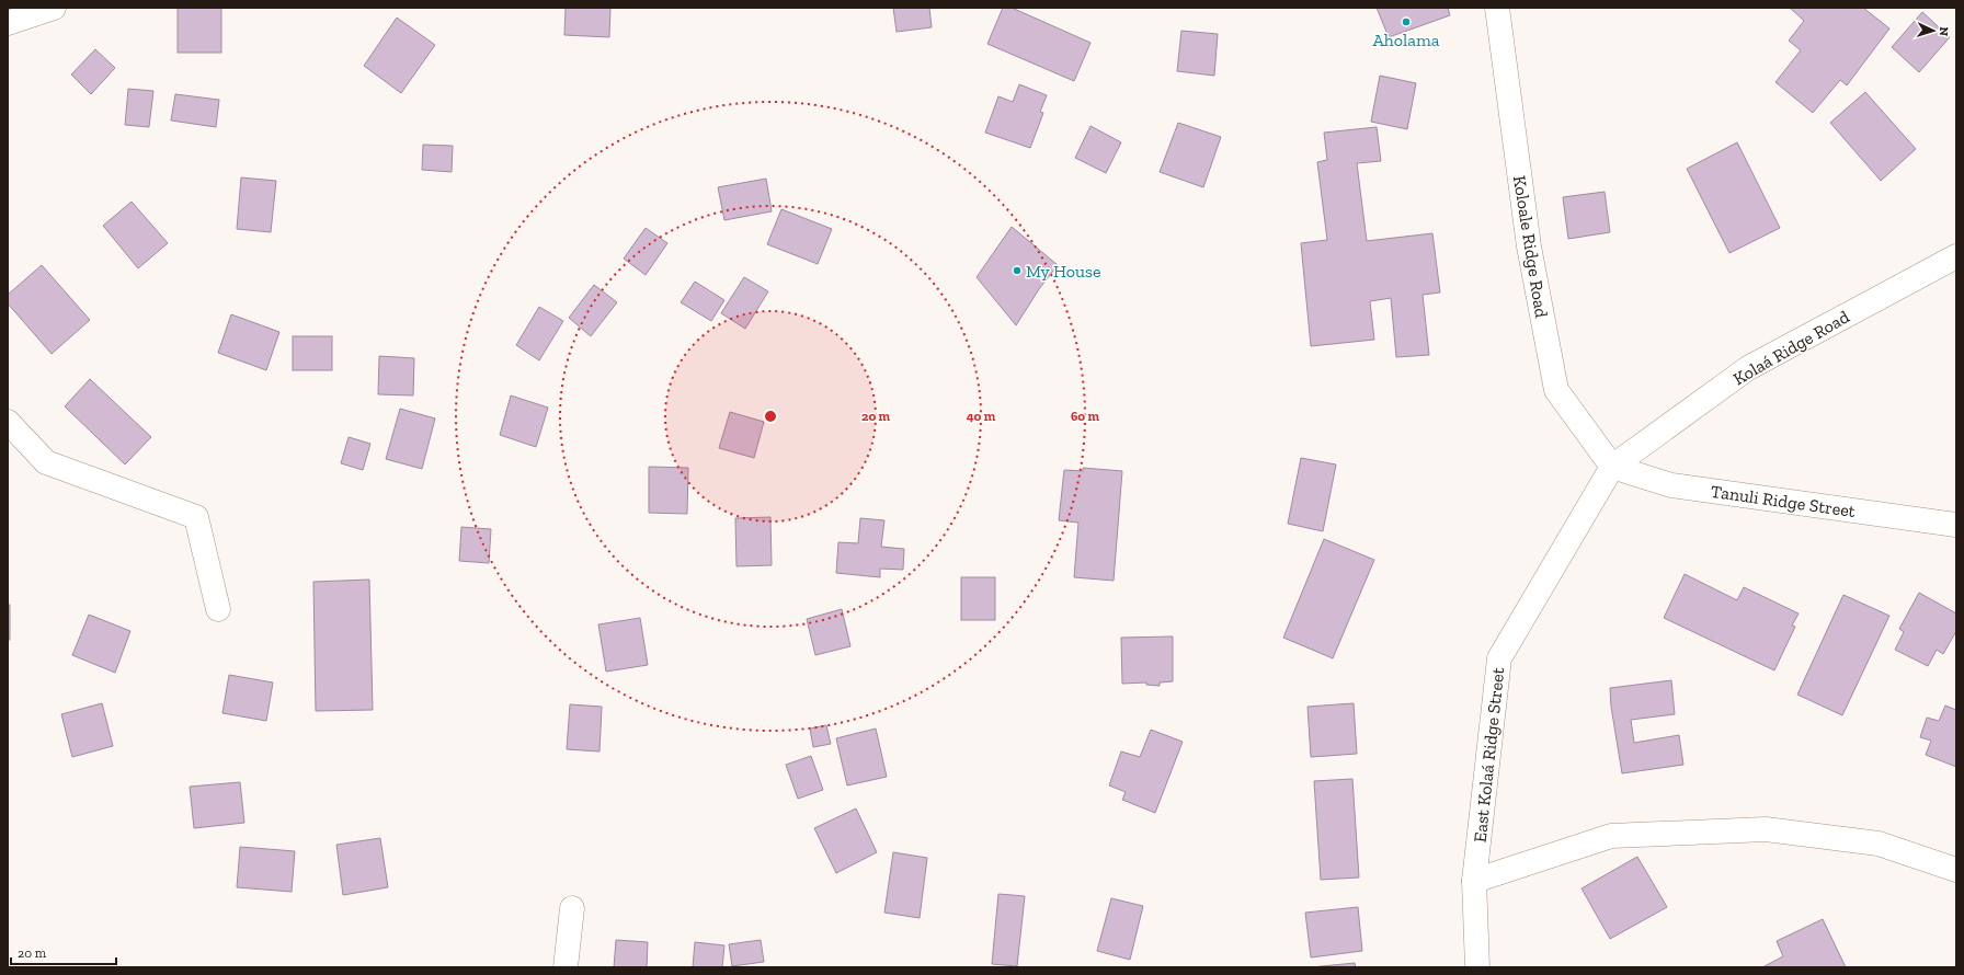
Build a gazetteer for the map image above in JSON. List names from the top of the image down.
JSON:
{
  "streets": {
    "street": [
      "Koloale Ridge Road",
      "Kolaá Ridge Road",
      "Tanuli Ridge Street",
      "East Kolaá Ridge Street"
    ]
  },
  "crossings": [
    ["Koloale Ridge Road", "Kolaá Ridge Road"],
    ["Koloale Ridge Road", "Tanuli Ridge Street"],
    ["Koloale Ridge Road", "East Kolaá Ridge Street"],
    ["Kolaá Ridge Road", "Tanuli Ridge Street"],
    ["Kolaá Ridge Road", "East Kolaá Ridge Street"],
    ["Tanuli Ridge Street", "East Kolaá Ridge Street"]
  ],
  "places": ["Aholama", "My House"],
  "scale_bar": "20 m",
  "north": "right",
  "rings": ["20 m", "40 m", "60 m"]
}
